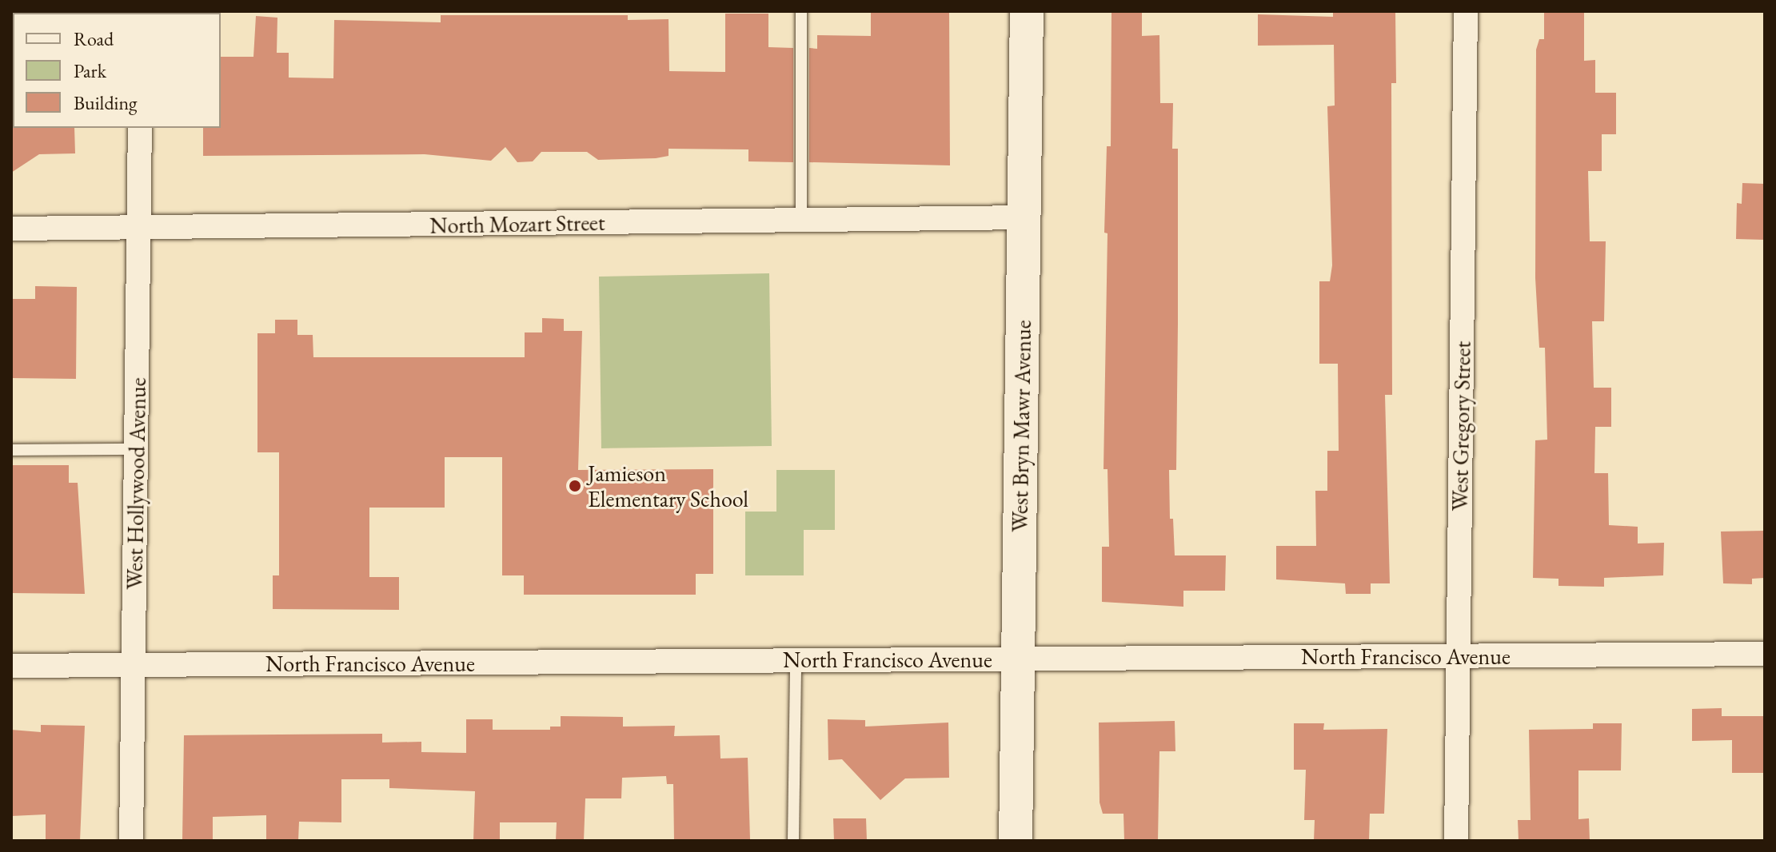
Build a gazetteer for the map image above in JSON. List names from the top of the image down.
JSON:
{
  "streets": {
    "street": [
      "North Mozart Street",
      "West Bryn Mawr Avenue",
      "West Gregory Street",
      "West Hollywood Avenue",
      "North Francisco Avenue"
    ]
  },
  "crossings": [
    ["North Mozart Street", "West Bryn Mawr Avenue"],
    ["North Mozart Street", "West Hollywood Avenue"],
    ["West Bryn Mawr Avenue", "North Francisco Avenue"],
    ["West Gregory Street", "North Francisco Avenue"],
    ["West Hollywood Avenue", "North Francisco Avenue"]
  ],
  "places": ["Jamieson Elementary School"],
  "legend": ["Road", "Park", "Building"]
}
